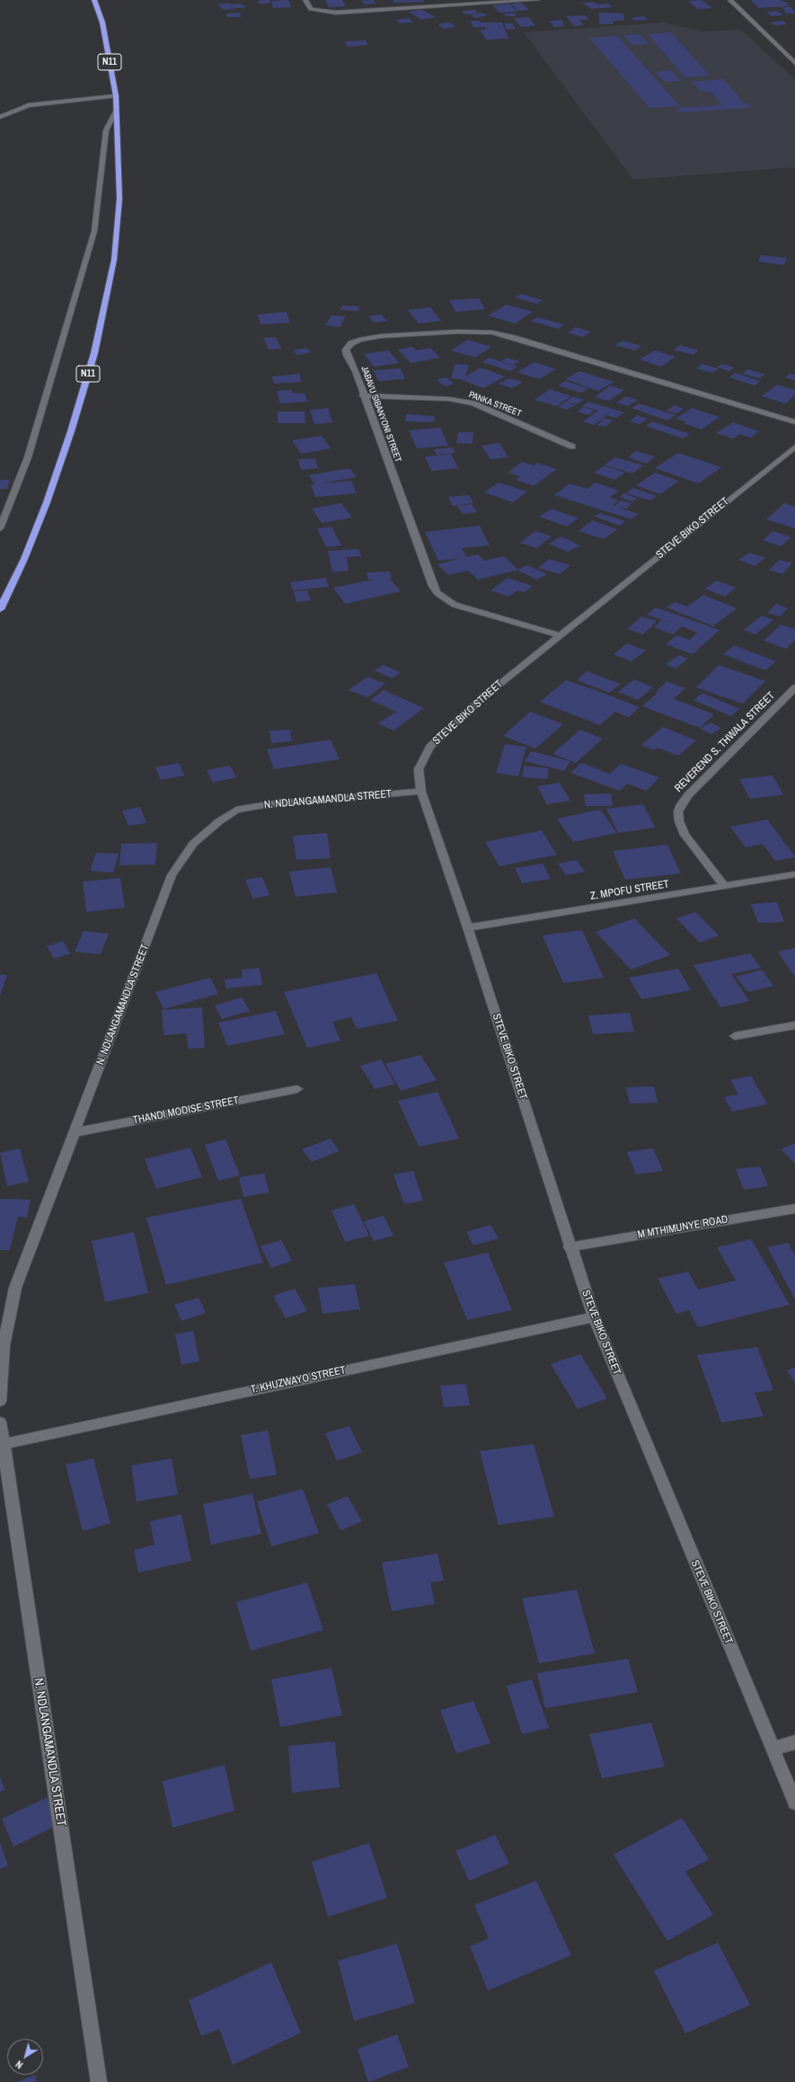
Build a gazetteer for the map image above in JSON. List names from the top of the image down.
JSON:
{
  "streets": {
    "highway": ["N11"],
    "street": [
      "PANKA STREET",
      "JABAVU SIBANYONI STREET",
      "STEVE BIKO STREET",
      "REVEREND S. THWALA STREET",
      "N. NDLANGAMANDLA STREET",
      "Z. MPOFU STREET",
      "THANDI MODISE STREET",
      "M MTHIMUNYE ROAD",
      "T. KHUZWAYO STREET"
    ]
  },
  "crossings": [
    ["PANKA STREET", "JABAVU SIBANYONI STREET"],
    ["JABAVU SIBANYONI STREET", "STEVE BIKO STREET"],
    ["STEVE BIKO STREET", "N. NDLANGAMANDLA STREET"],
    ["STEVE BIKO STREET", "Z. MPOFU STREET"],
    ["STEVE BIKO STREET", "M MTHIMUNYE ROAD"],
    ["STEVE BIKO STREET", "T. KHUZWAYO STREET"],
    ["REVEREND S. THWALA STREET", "Z. MPOFU STREET"],
    ["N. NDLANGAMANDLA STREET", "THANDI MODISE STREET"],
    ["N. NDLANGAMANDLA STREET", "T. KHUZWAYO STREET"]
  ],
  "north": "bottom left"
}
